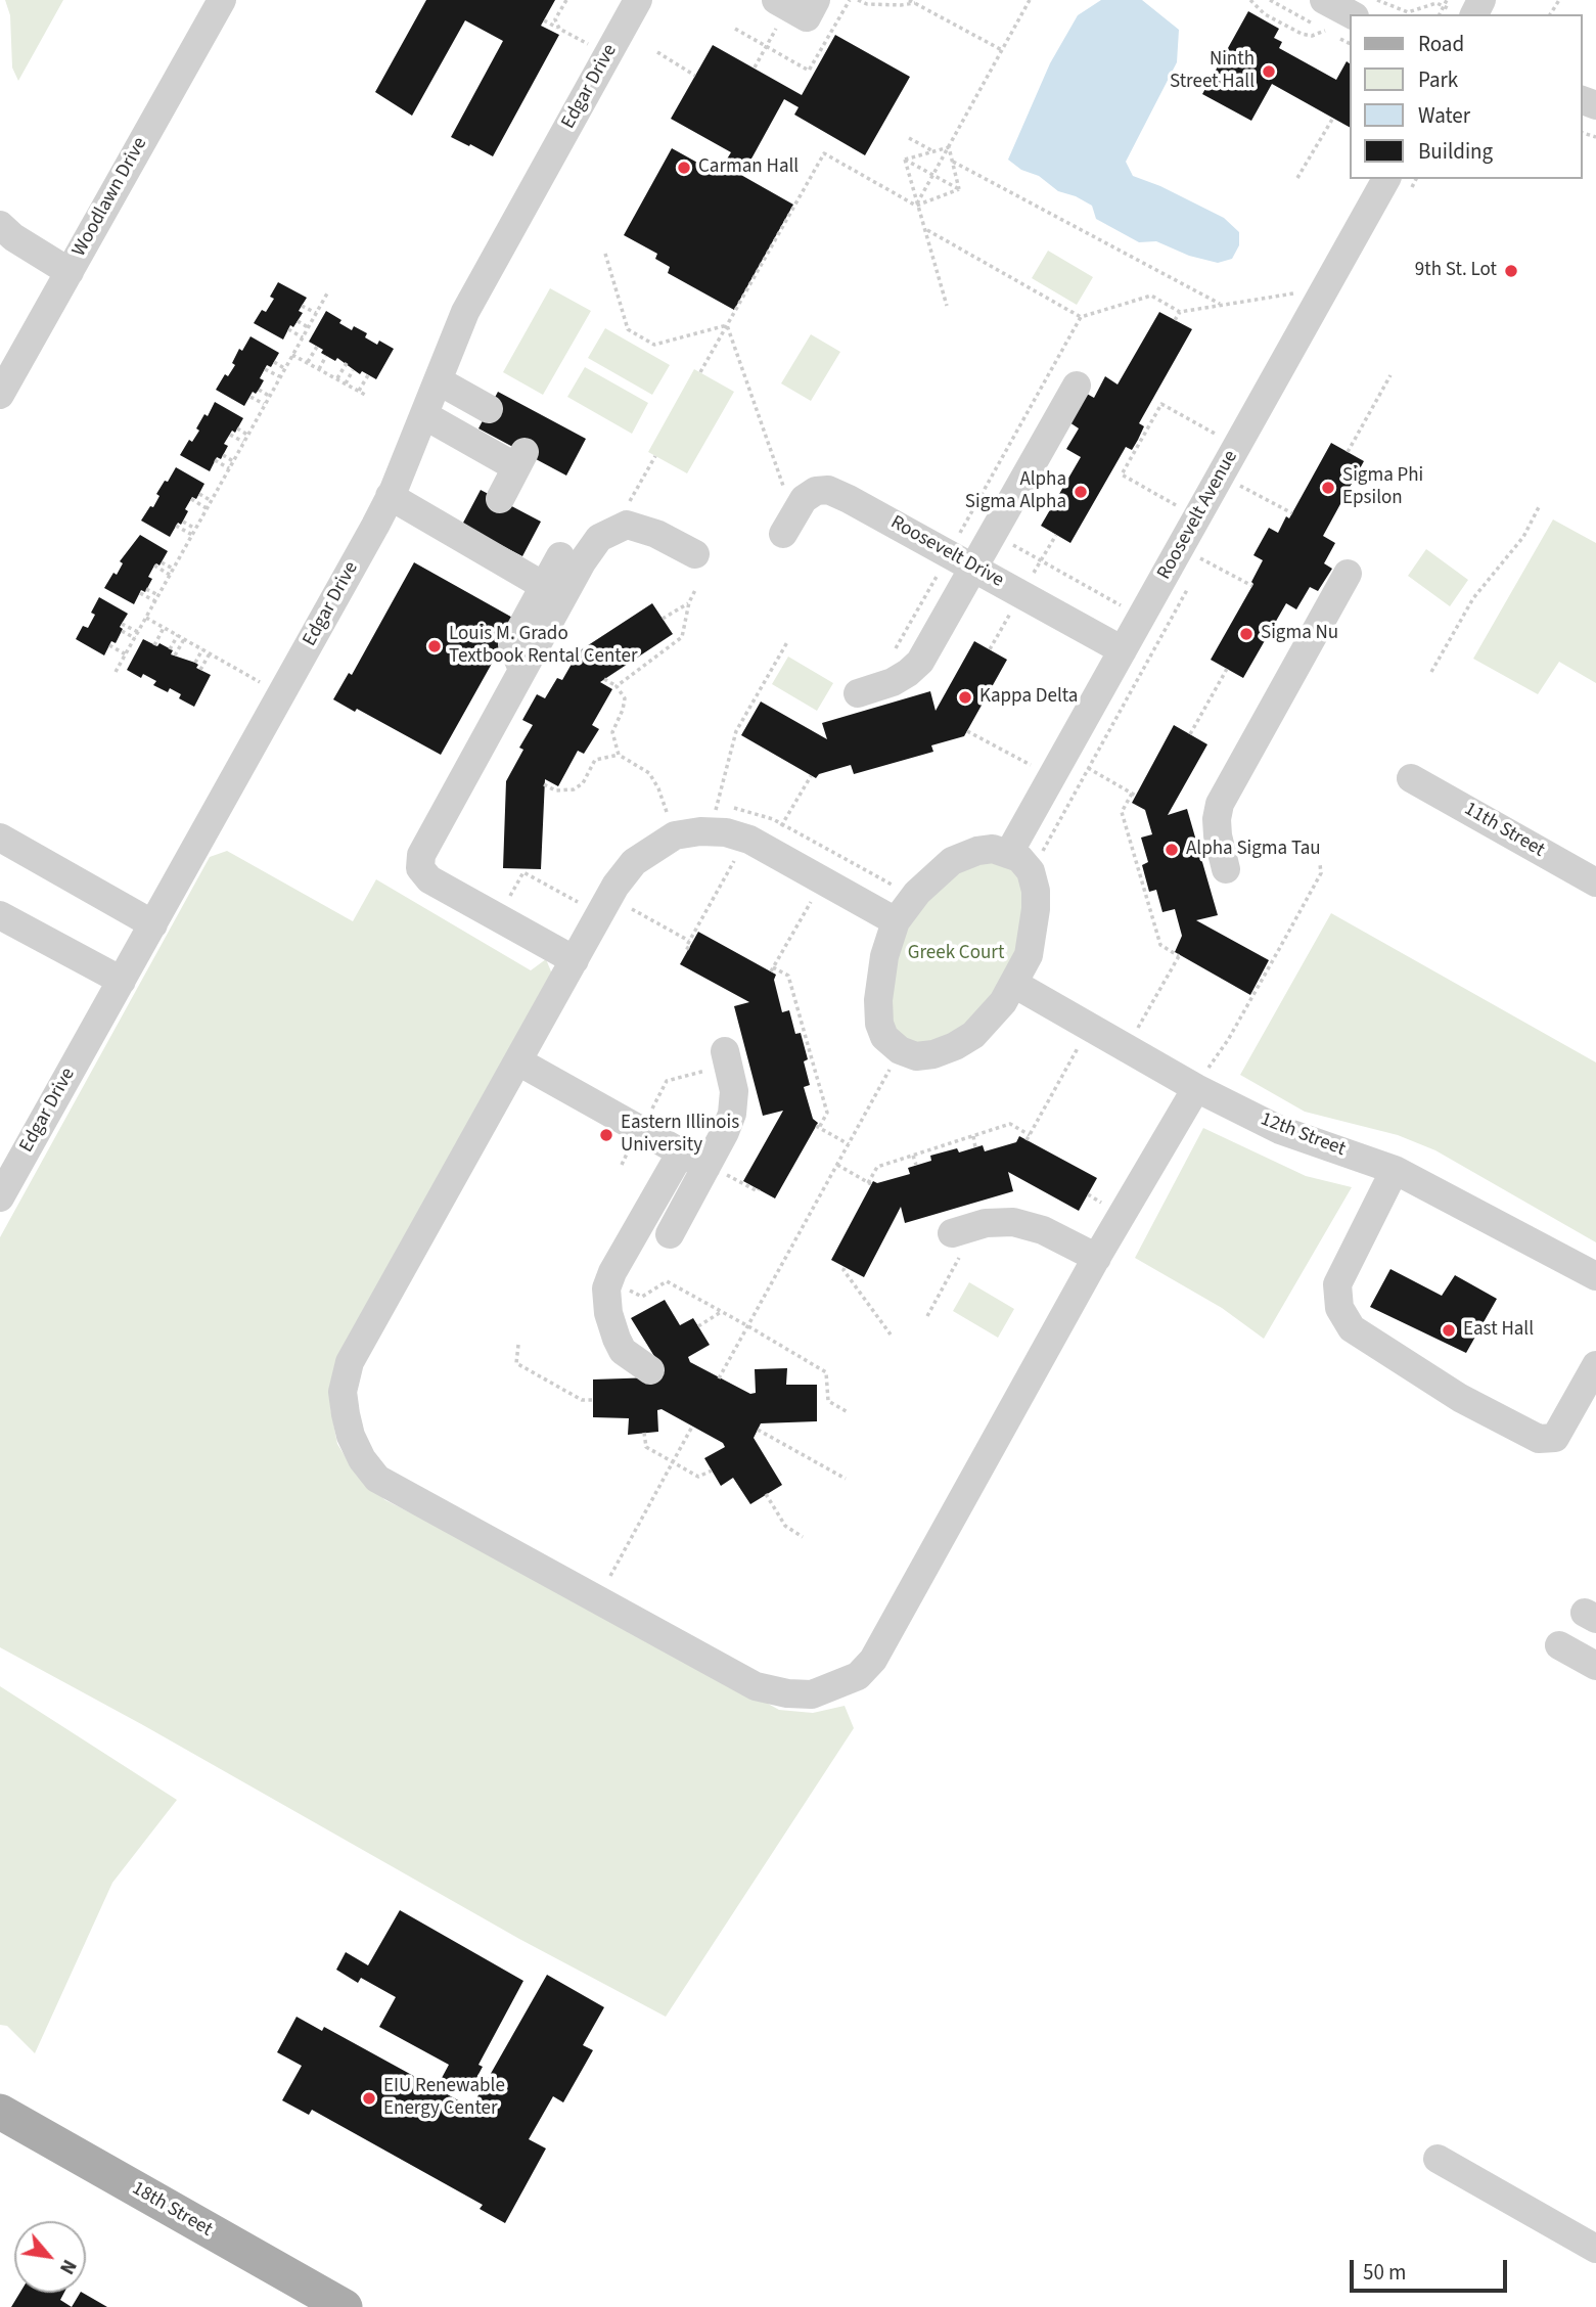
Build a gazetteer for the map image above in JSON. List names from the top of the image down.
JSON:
{
  "streets": {
    "main road": ["18th Street"],
    "street": [
      "Edgar Drive",
      "Woodlawn Drive",
      "Roosevelt Avenue",
      "Roosevelt Drive",
      "11th Street",
      "12th Street"
    ]
  },
  "crossings": [
    ["Roosevelt Avenue", "Roosevelt Drive"],
    ["Roosevelt Avenue", "12th Street"]
  ],
  "parks": ["Greek Court"],
  "places": [
    "Ninth Street Hall",
    "Carman Hall",
    "9th St. Lot",
    "Sigma Phi Epsilon",
    "Alpha Sigma Alpha",
    "Sigma Nu",
    "Louis M. Grado Textbook Rental Center",
    "Kappa Delta",
    "Alpha Sigma Tau",
    "Eastern Illinois University",
    "East Hall",
    "EIU Renewable Energy Center"
  ],
  "legend": [
    "Road",
    "Park",
    "Water",
    "Building"
  ],
  "scale_bar": "50 m",
  "north": "bottom right"
}
